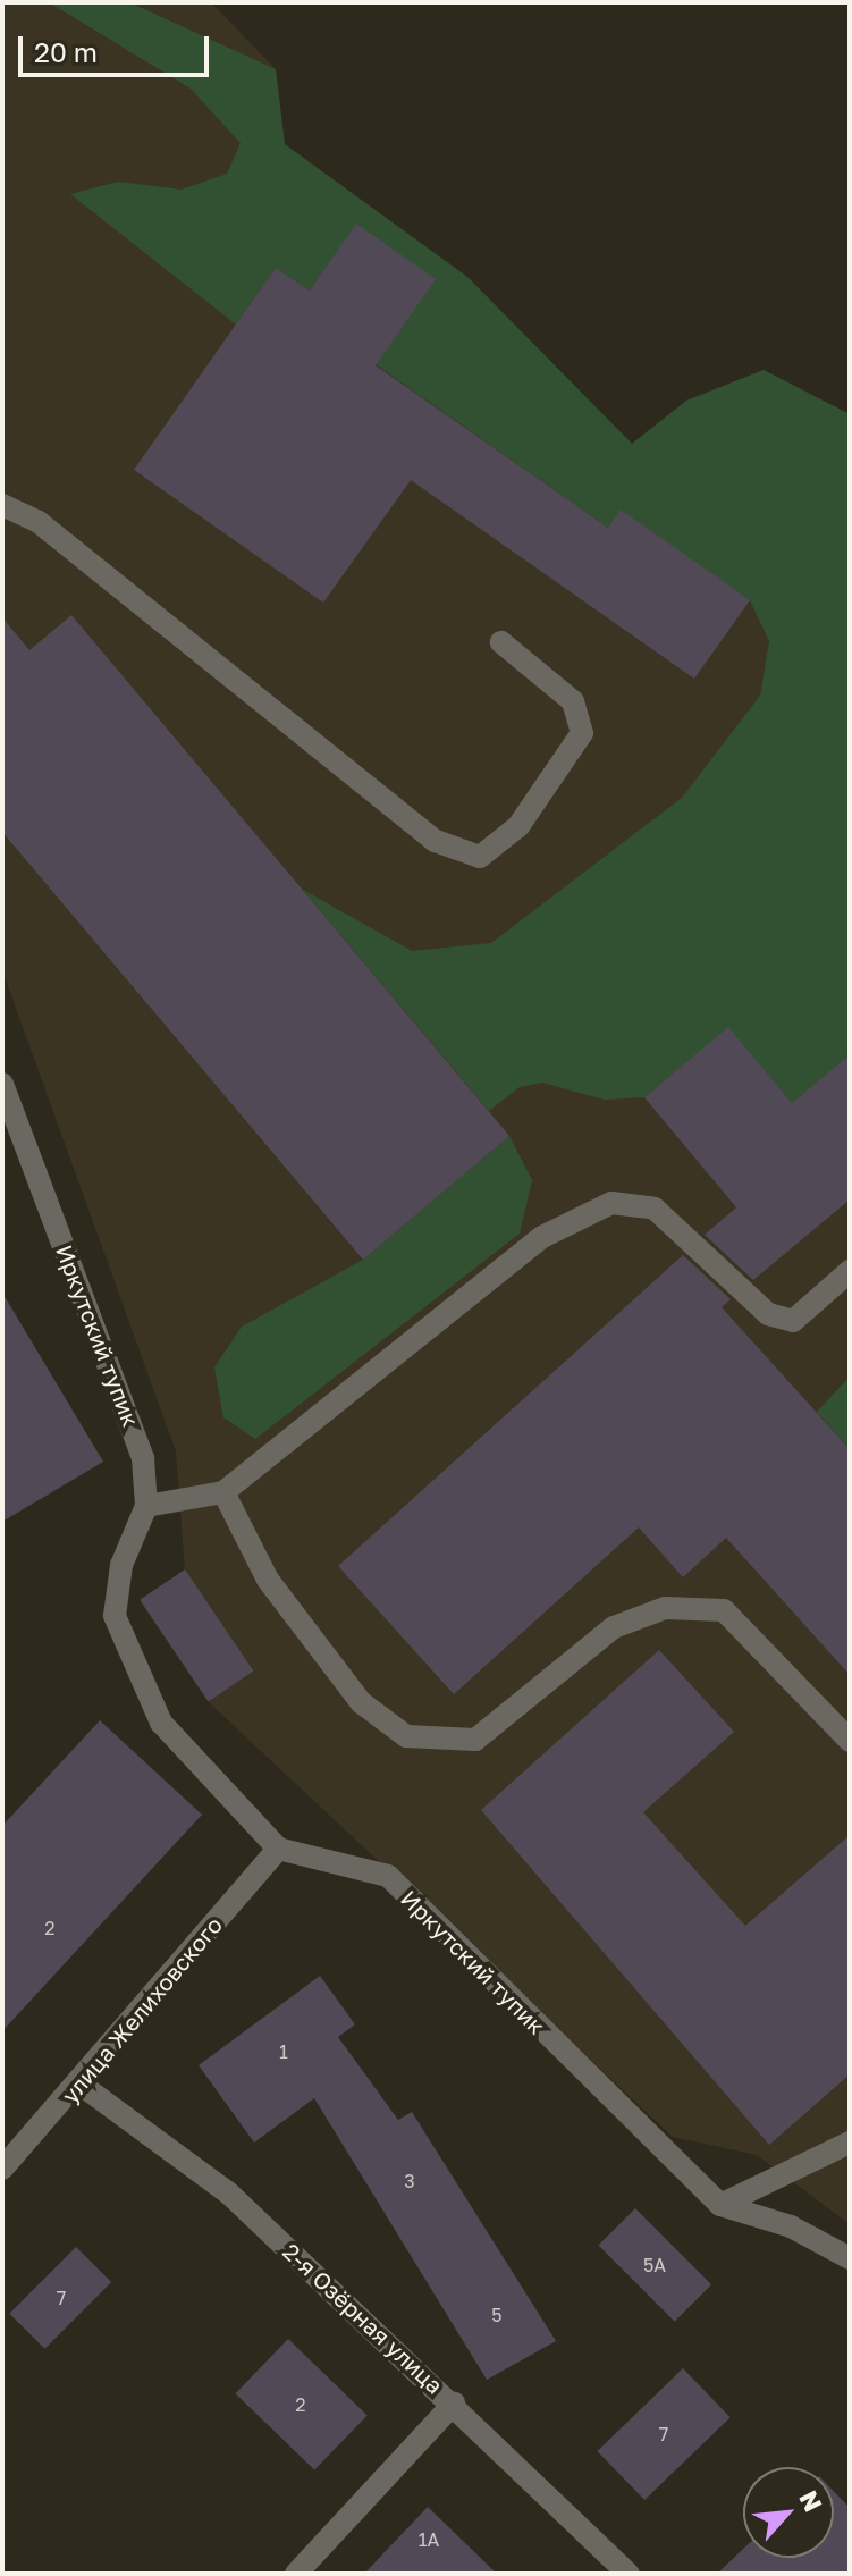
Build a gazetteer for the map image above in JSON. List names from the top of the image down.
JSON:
{
  "streets": {
    "street": ["Иркутский тупик", "улица Желиховского", "2-я Озёрная улица"]
  },
  "crossings": [
    ["Иркутский тупик", "улица Желиховского"],
    ["улица Желиховского", "2-я Озёрная улица"]
  ],
  "house_numbers": [
    "2",
    "1",
    "3",
    "5А",
    "7",
    "5",
    "2",
    "7",
    "1А"
  ],
  "scale_bar": "20 m",
  "north": "top right"
}
